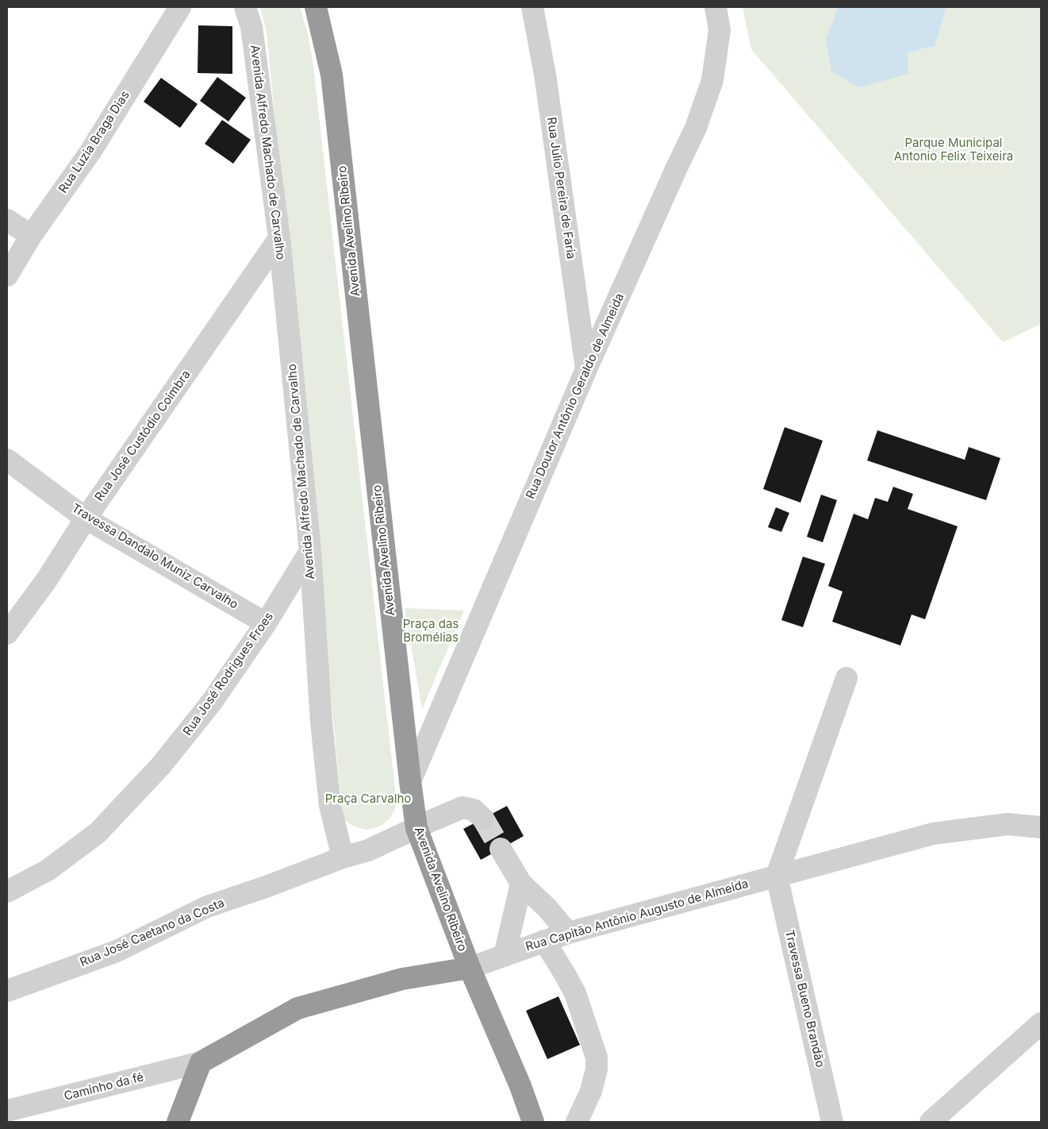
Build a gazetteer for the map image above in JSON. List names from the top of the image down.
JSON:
{
  "streets": {
    "highway": ["Avenida Avelino Ribeiro", "Rua Capitão Antônio Augusto de Almeida"],
    "street": [
      "Rua Luzia Braga Dias",
      "Avenida Alfredo Machado de Carvalho",
      "Rua Julio Pereira de Faria",
      "Rua Doutor Antônio Geraldo de Almeida",
      "Rua José Custódio Coimbra",
      "Travessa Dandalo Muniz Carvalho",
      "Rua José Rodrigues Froes",
      "Rua José Caetano da Costa",
      "Travessa Bueno Brandão",
      "Caminho da fé"
    ]
  },
  "crossings": [
    ["Avenida Alfredo Machado de Carvalho", "Rua José Custódio Coimbra"],
    ["Avenida Alfredo Machado de Carvalho", "Rua José Rodrigues Froes"],
    ["Avenida Alfredo Machado de Carvalho", "Rua José Caetano da Costa"],
    ["Rua Julio Pereira de Faria", "Rua Doutor Antônio Geraldo de Almeida"],
    ["Avenida Avelino Ribeiro", "Rua Doutor Antônio Geraldo de Almeida"],
    ["Avenida Avelino Ribeiro", "Rua Capitão Antônio Augusto de Almeida"],
    ["Rua José Custódio Coimbra", "Travessa Dandalo Muniz Carvalho"],
    ["Travessa Dandalo Muniz Carvalho", "Rua José Rodrigues Froes"],
    ["Rua Capitão Antônio Augusto de Almeida", "Travessa Bueno Brandão"],
    ["Rua Capitão Antônio Augusto de Almeida", "Caminho da fé"]
  ],
  "parks": ["Parque Municipal Antonio Felix Teixeira", "Praça das Bromélias", "Praça Carvalho"]
}
